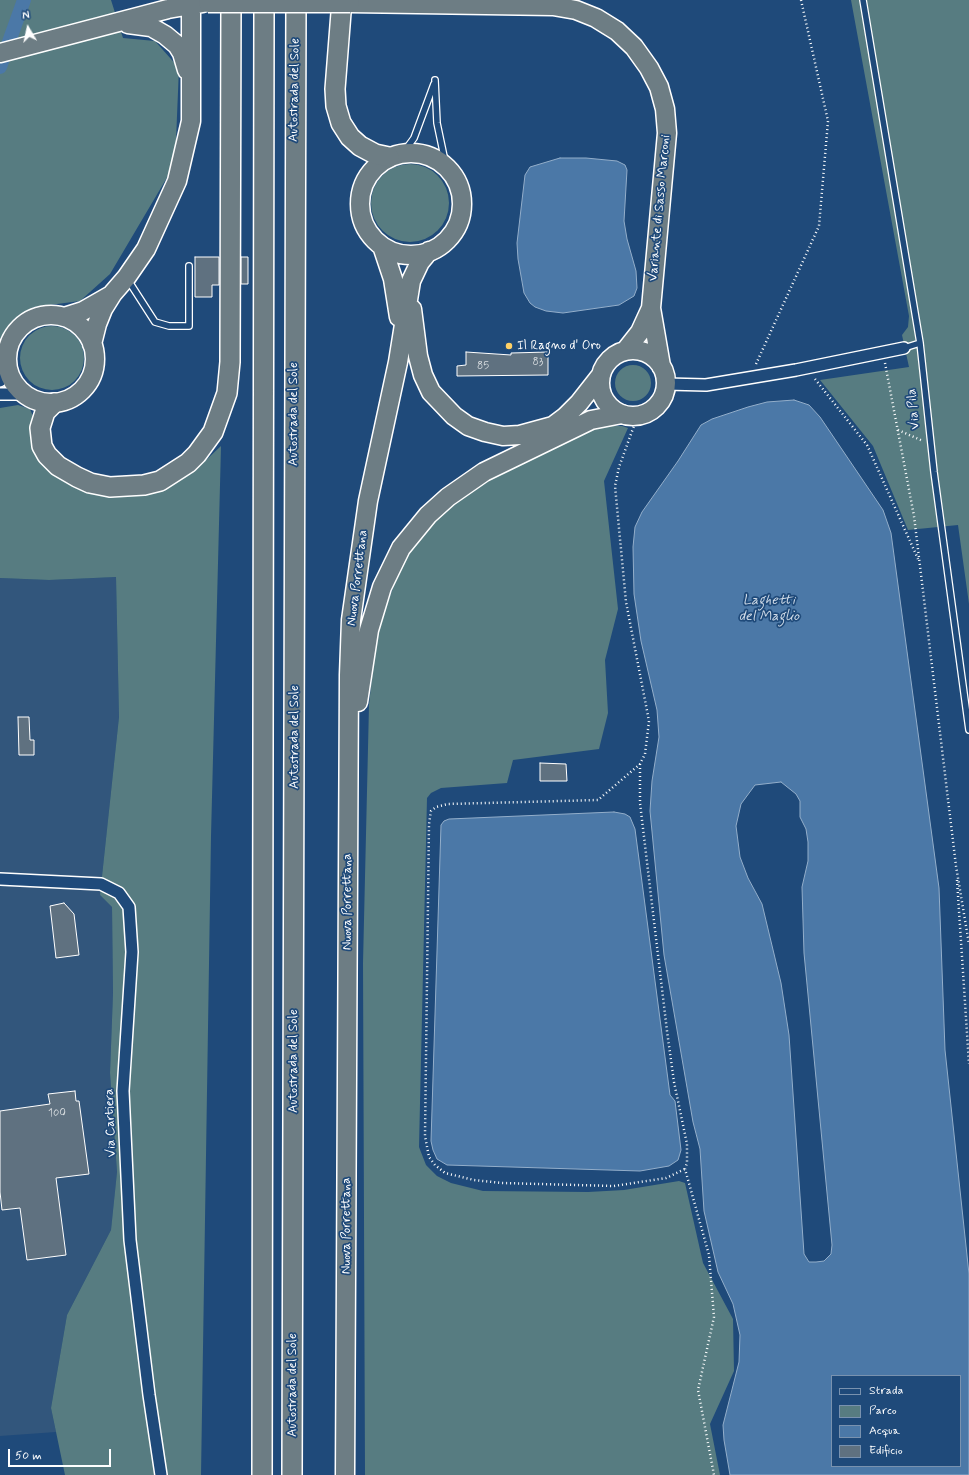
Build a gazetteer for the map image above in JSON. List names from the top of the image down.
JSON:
{
  "streets": {
    "highway": ["Autostrada del Sole", "Variante di Sasso Marconi", "Nuova Porrettana"],
    "street": ["Via Cartiera"],
    "lane": ["Via Pila"]
  },
  "water": ["Laghetti del Maglio"],
  "places": ["Il Ragno d' Oro"],
  "house_numbers": ["83", "85", "100"],
  "legend": [
    "Strada",
    "Parco",
    "Acqua",
    "Edificio"
  ],
  "scale_bar": "50 m",
  "north": "top"
}
